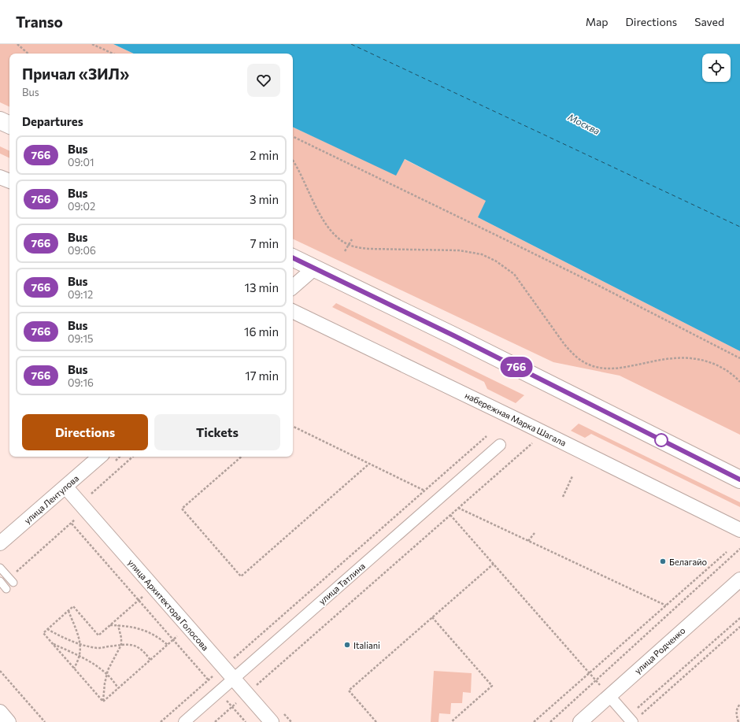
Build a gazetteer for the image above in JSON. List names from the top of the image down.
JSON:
{
  "streets": {
    "street": [
      "набережная Марка Шагала",
      "улица Лентулова",
      "улица Татлина",
      "улица Архитектора Голосова",
      "улица Родченко"
    ]
  },
  "crossings": [
    ["улица Лентулова", "улица Архитектора Голосова"],
    ["улица Татлина", "улица Архитектора Голосова"]
  ],
  "water": ["Москва"],
  "places": ["Белагайо", "Italiani"],
  "lines": ["bus line 766"],
  "page": {
    "header": "Transo",
    "nav": ["Map", "Directions", "Saved"],
    "on_map": "766",
    "heading": [
      ["Причал «ЗИЛ»", "Bus"],
      "Departures"
    ],
    "list": [
      {
        "mark": "766",
        "name": "Bus",
        "note": "09:01",
        "value": "2 min"
      },
      {
        "mark": "766",
        "name": "Bus",
        "note": "09:02",
        "value": "3 min"
      },
      {
        "mark": "766",
        "name": "Bus",
        "note": "09:06",
        "value": "7 min"
      },
      {
        "mark": "766",
        "name": "Bus",
        "note": "09:12",
        "value": "13 min"
      },
      {
        "mark": "766",
        "name": "Bus",
        "note": "09:15",
        "value": "16 min"
      },
      {
        "mark": "766",
        "name": "Bus",
        "note": "09:16",
        "value": "17 min"
      }
    ],
    "buttons": ["Directions", "Tickets"]
  }
}
